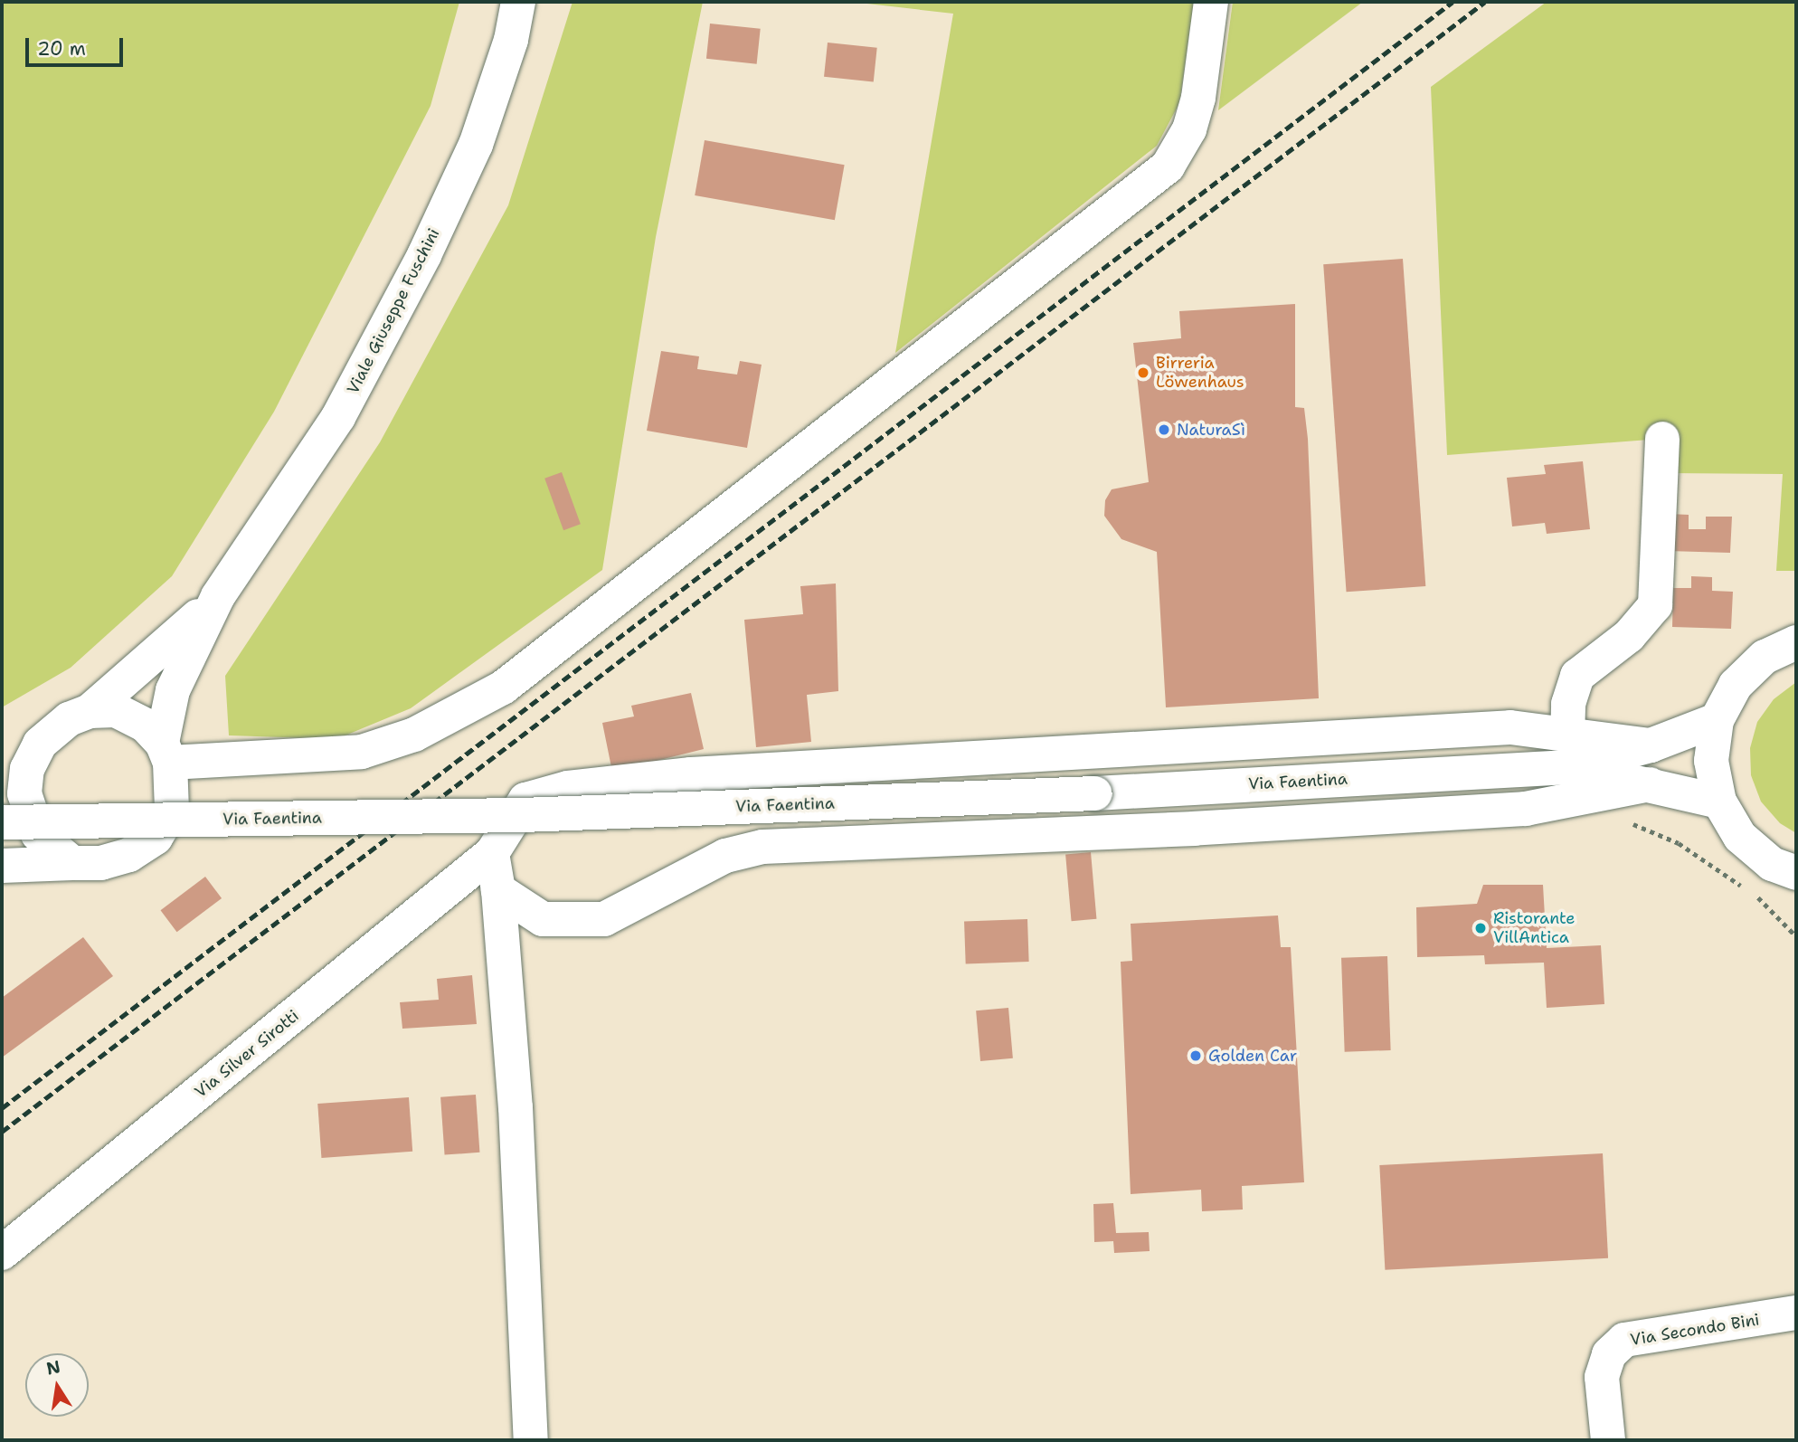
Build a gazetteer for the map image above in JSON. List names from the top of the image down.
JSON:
{
  "streets": {
    "main road": [
      "Viale Giuseppe Fuschini",
      "Via Faentina",
      "Via Silver Sirotti",
      "Via Secondo Bini"
    ]
  },
  "crossings": [
    ["Via Faentina", "Via Silver Sirotti"]
  ],
  "places": [
    "Birreria Löwenhaus",
    "NaturaSì",
    "Ristorante VillAntica",
    "Golden Car"
  ],
  "scale_bar": "20 m",
  "north": "top"
}
